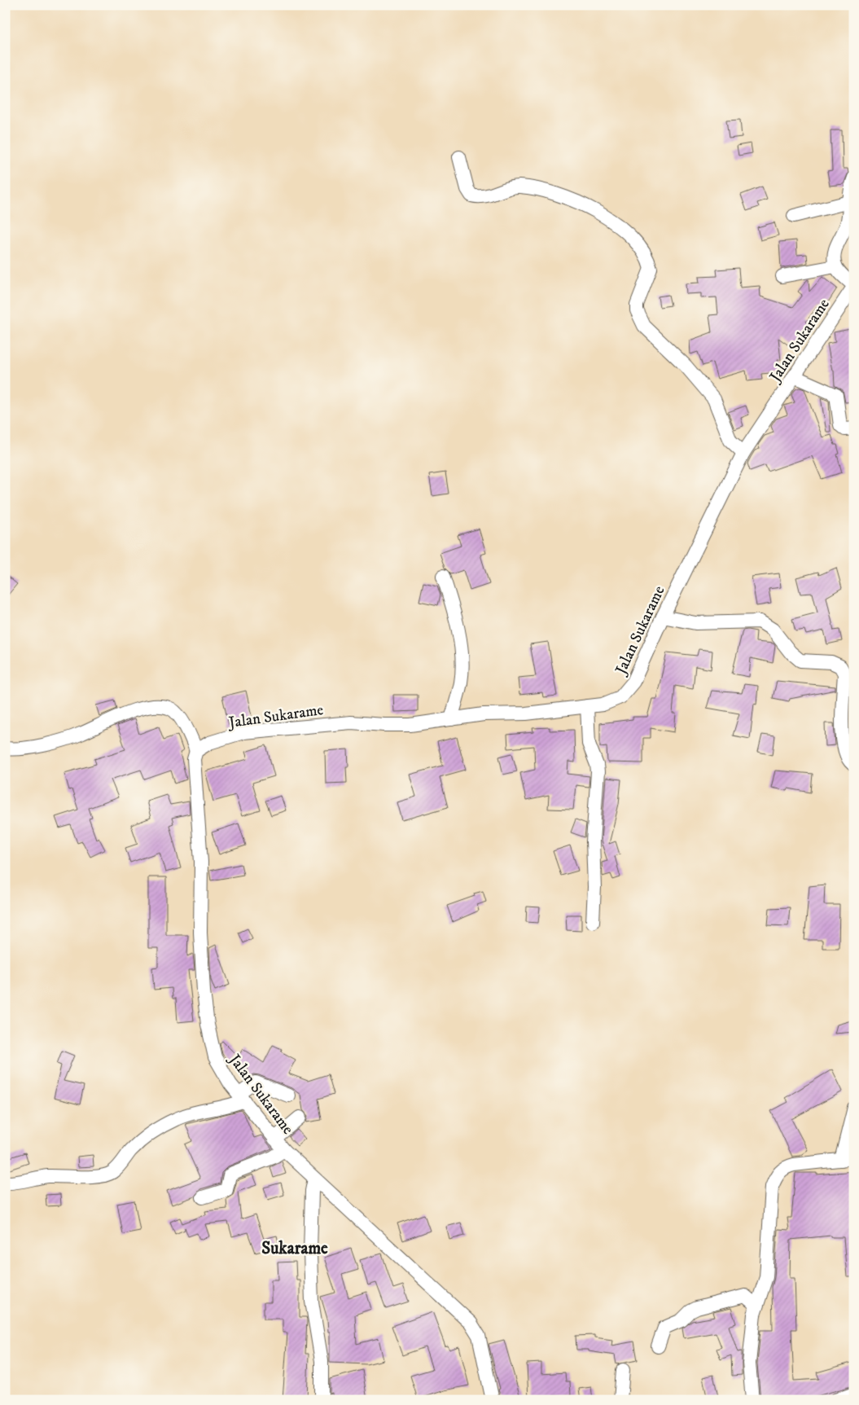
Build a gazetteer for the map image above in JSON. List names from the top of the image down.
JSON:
{
  "streets": {
    "street": ["Jalan Sukarame"]
  },
  "districts": ["Sukarame"]
}
